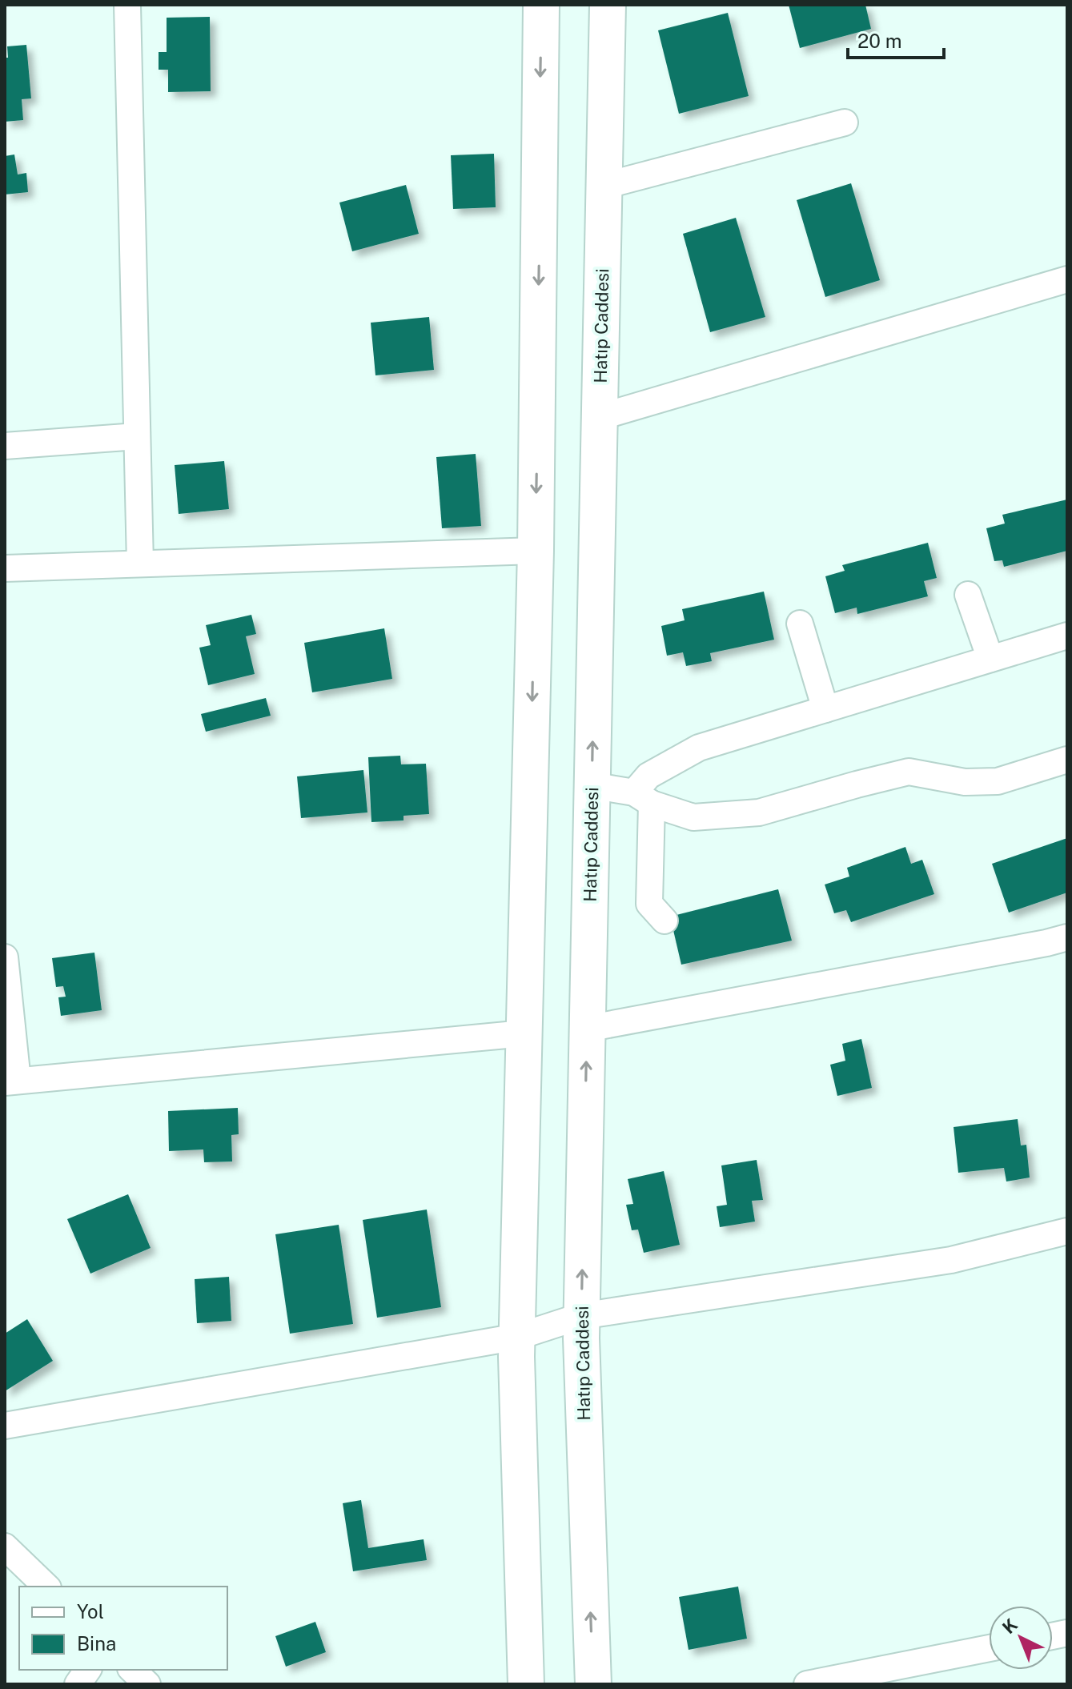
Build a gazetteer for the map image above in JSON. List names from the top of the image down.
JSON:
{
  "streets": {
    "main road": ["Hatıp Caddesi"]
  },
  "legend": ["Yol", "Bina"],
  "scale_bar": "20 m",
  "north": "top left"
}
